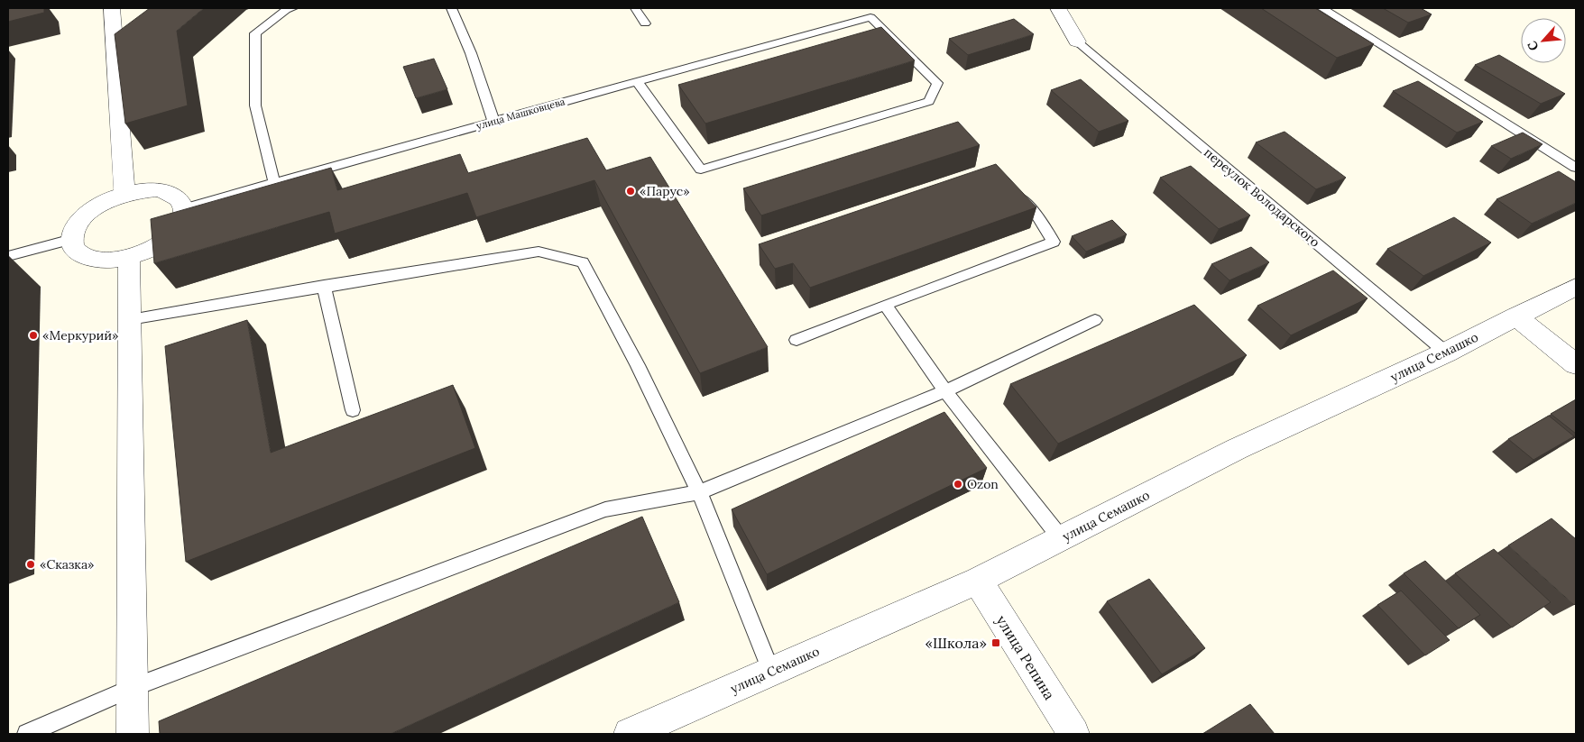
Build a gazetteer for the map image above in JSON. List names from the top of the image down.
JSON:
{
  "streets": {
    "street": ["улица Семашко", "улица Репина"],
    "lane": ["улица Машковцева", "переулок Володарского"]
  },
  "crossings": [
    ["переулок Володарского", "улица Семашко"],
    ["улица Семашко", "улица Репина"]
  ],
  "places": {
    "other": [
      "«Парус»",
      "«Меркурий»",
      "Ozon",
      "«Сказка»"
    ],
    "transit": ["«Школа»"]
  },
  "north": "bottom left"
}
